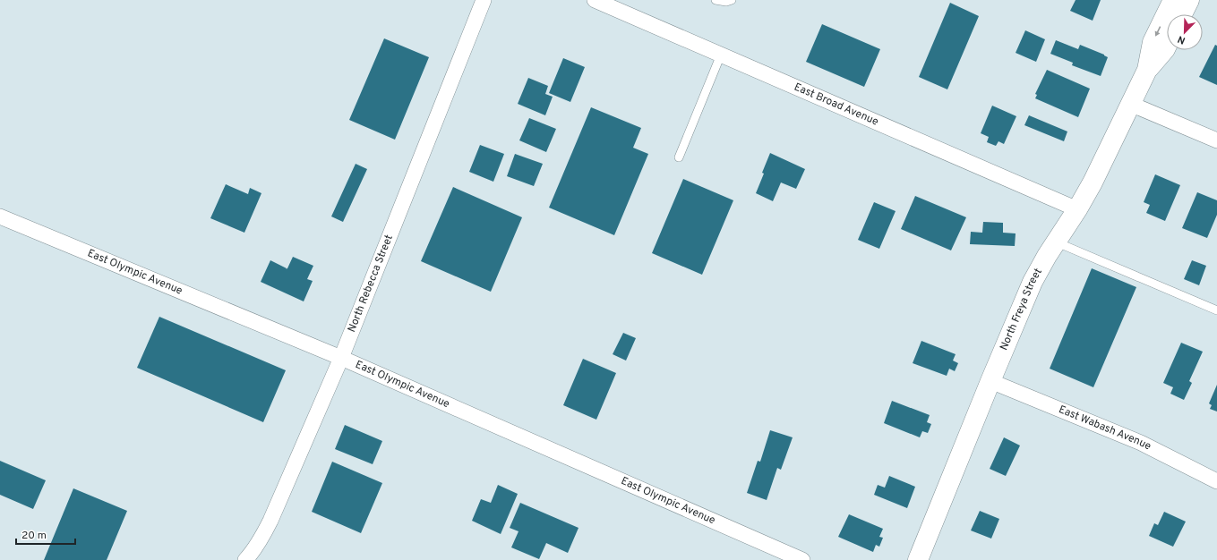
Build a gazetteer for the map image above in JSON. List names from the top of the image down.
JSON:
{
  "streets": {
    "street": [
      "East Broad Avenue",
      "East Olympic Avenue",
      "North Rebecca Street",
      "North Freya Street",
      "East Wabash Avenue"
    ]
  },
  "crossings": [
    ["East Broad Avenue", "North Freya Street"],
    ["East Olympic Avenue", "North Rebecca Street"],
    ["North Freya Street", "East Wabash Avenue"]
  ],
  "scale_bar": "20 m",
  "north": "bottom left"
}
